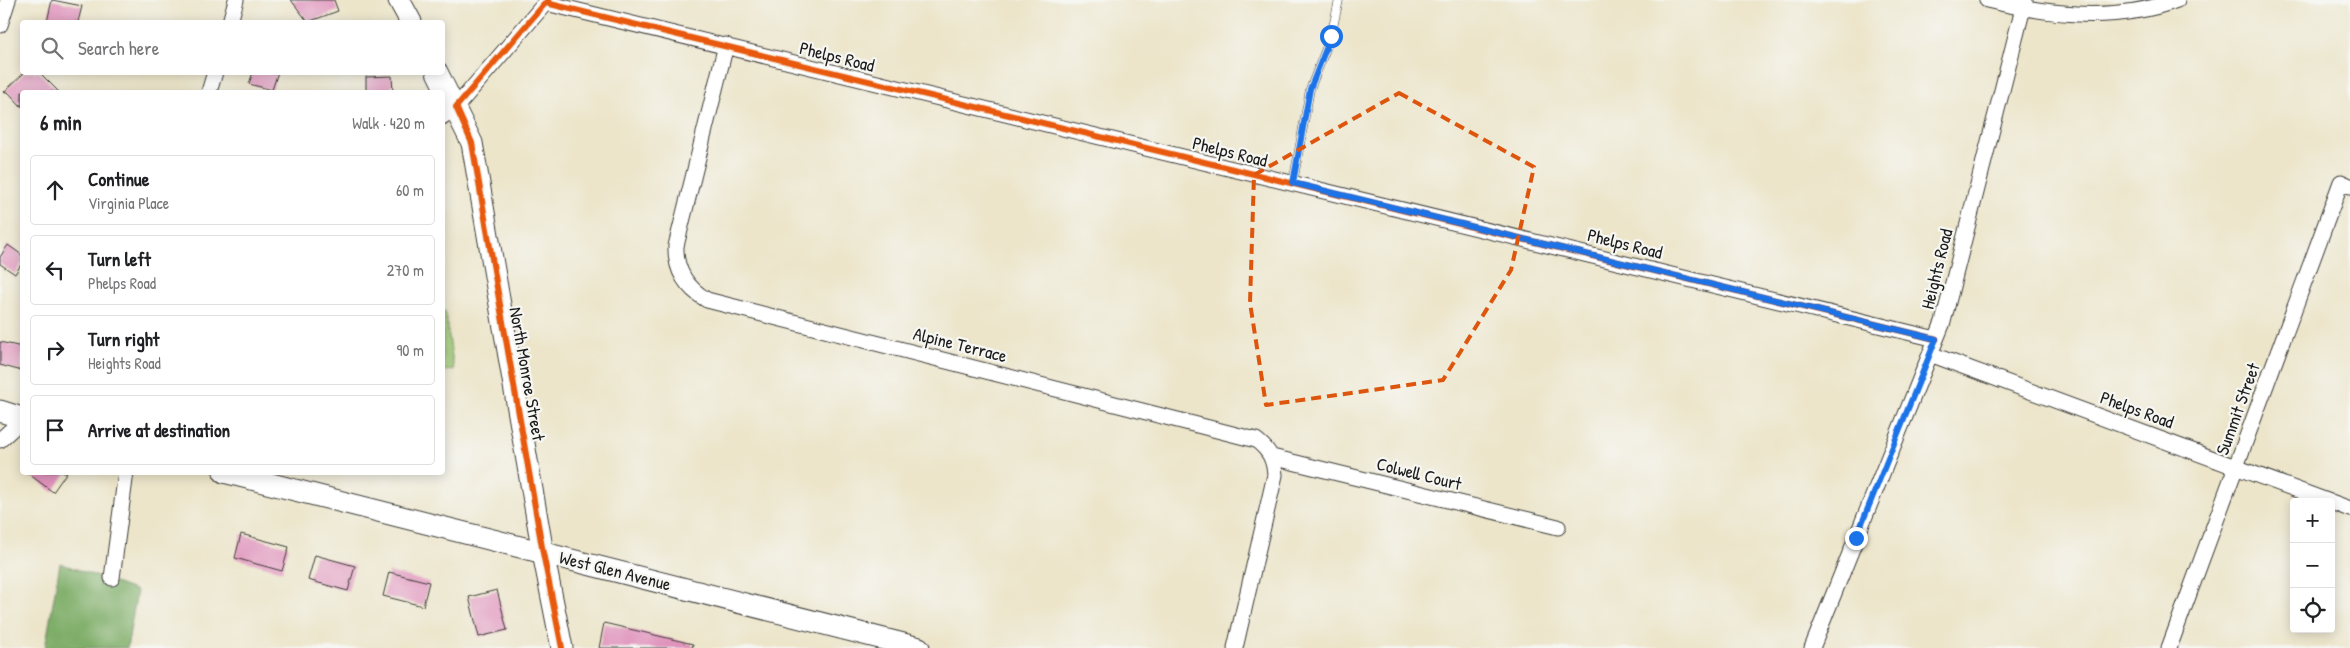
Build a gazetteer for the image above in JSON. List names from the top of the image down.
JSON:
{
  "streets": {
    "street": [
      "Phelps Road",
      "Heights Road",
      "Alpine Terrace",
      "North Monroe Street",
      "Summit Street",
      "Colwell Court",
      "West Glen Avenue"
    ]
  },
  "crossings": [
    ["Phelps Road", "Heights Road"],
    ["Phelps Road", "Alpine Terrace"],
    ["Phelps Road", "Summit Street"],
    ["Alpine Terrace", "Colwell Court"],
    ["North Monroe Street", "West Glen Avenue"]
  ],
  "page": {
    "search": "Search here",
    "heading": ["6 min", "Walk · 420 m"],
    "list": [
      ["Continue", "Virginia Place", "60 m"],
      ["Turn left", "Phelps Road", "270 m"],
      ["Turn right", "Heights Road", "90 m"],
      "Arrive at destination"
    ],
    "map_buttons": ["+", "−"]
  }
}
